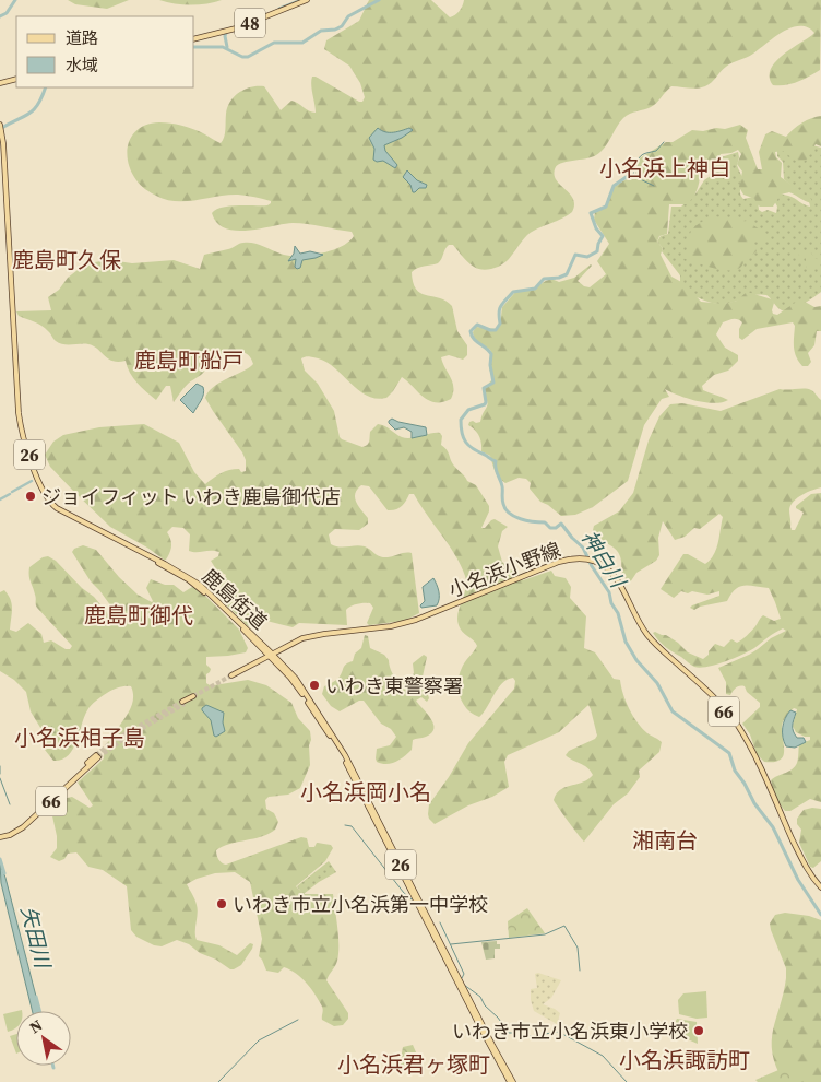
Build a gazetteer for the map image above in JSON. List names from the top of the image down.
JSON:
{
  "streets": {
    "main road": [
      "48",
      "26",
      "小名浜小野線",
      "鹿島街道",
      "66"
    ]
  },
  "crossings": [
    ["26", "小名浜小野線"],
    ["26", "鹿島街道"],
    ["小名浜小野線", "鹿島街道"]
  ],
  "districts": [
    "小名浜上神白",
    "鹿島町久保",
    "鹿島町船戸",
    "鹿島町御代",
    "小名浜相子島",
    "小名浜岡小名",
    "湘南台",
    "小名浜諏訪町",
    "小名浜君ヶ塚町"
  ],
  "water": ["神白川", "矢田川"],
  "places": [
    "ジョイフィット いわき鹿島御代店",
    "いわき東警察署",
    "いわき市立小名浜第一中学校",
    "いわき市立小名浜東小学校"
  ],
  "legend": ["道路", "水域"],
  "north": "top left"
}
